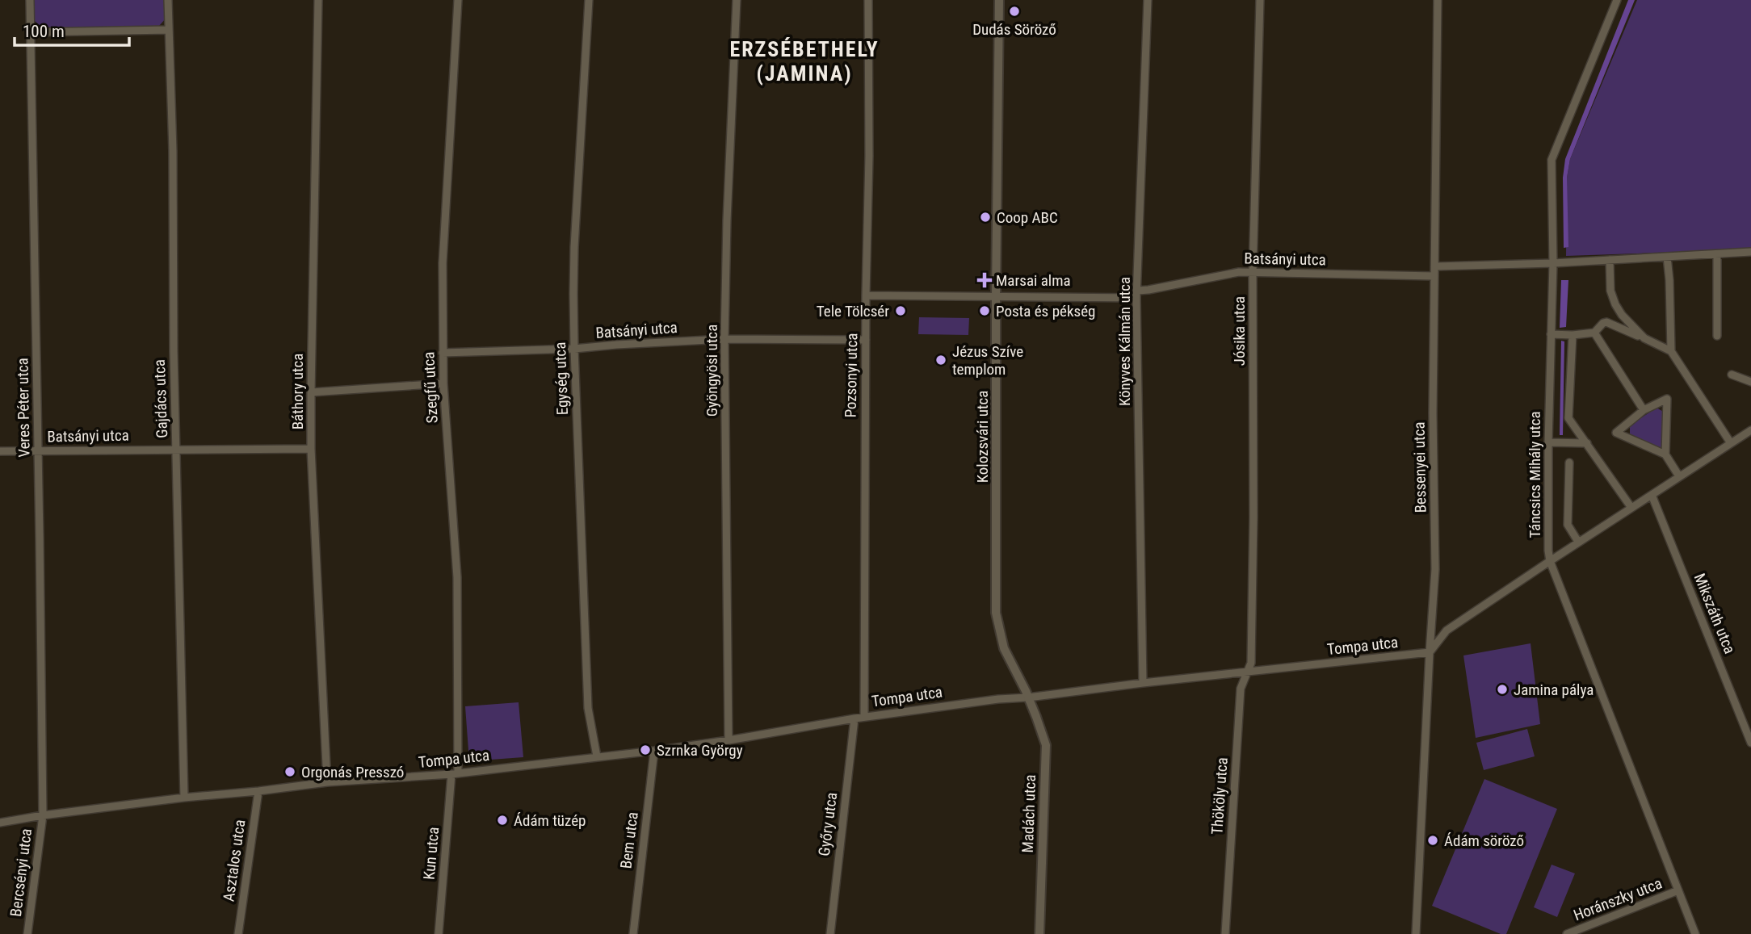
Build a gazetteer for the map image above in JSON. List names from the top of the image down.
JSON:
{
  "streets": {
    "street": [
      "Batsányi utca",
      "Jósika utca",
      "Könyves Kálmán utca",
      "Gyöngyösi utca",
      "Pozsonyi utca",
      "Egység utca",
      "Szegfű utca",
      "Báthory utca",
      "Gajdács utca",
      "Veres Péter utca",
      "Kolozsvári utca",
      "Bessenyei utca",
      "Táncsics Mihály utca",
      "Mikszáth utca",
      "Tompa utca",
      "Thököly utca",
      "Madách utca",
      "Győry utca",
      "Bem utca",
      "Kun utca",
      "Asztalos utca",
      "Bercsényi utca",
      "Horánszky utca"
    ]
  },
  "crossings": [
    ["Batsányi utca", "Jósika utca"],
    ["Batsányi utca", "Könyves Kálmán utca"],
    ["Batsányi utca", "Gyöngyösi utca"],
    ["Batsányi utca", "Pozsonyi utca"],
    ["Batsányi utca", "Egység utca"],
    ["Batsányi utca", "Szegfű utca"],
    ["Batsányi utca", "Báthory utca"],
    ["Batsányi utca", "Gajdács utca"],
    ["Batsányi utca", "Veres Péter utca"],
    ["Batsányi utca", "Kolozsvári utca"],
    ["Batsányi utca", "Bessenyei utca"],
    ["Jósika utca", "Thököly utca"],
    ["Könyves Kálmán utca", "Tompa utca"],
    ["Gyöngyösi utca", "Tompa utca"],
    ["Pozsonyi utca", "Tompa utca"],
    ["Egység utca", "Tompa utca"],
    ["Szegfű utca", "Tompa utca"],
    ["Szegfű utca", "Kun utca"],
    ["Báthory utca", "Tompa utca"],
    ["Gajdács utca", "Tompa utca"],
    ["Veres Péter utca", "Tompa utca"],
    ["Veres Péter utca", "Bercsényi utca"],
    ["Kolozsvári utca", "Tompa utca"],
    ["Kolozsvári utca", "Madách utca"],
    ["Bessenyei utca", "Tompa utca"],
    ["Táncsics Mihály utca", "Horánszky utca"],
    ["Tompa utca", "Thököly utca"],
    ["Tompa utca", "Madách utca"],
    ["Tompa utca", "Győry utca"],
    ["Tompa utca", "Bem utca"],
    ["Tompa utca", "Kun utca"],
    ["Tompa utca", "Asztalos utca"],
    ["Tompa utca", "Bercsényi utca"]
  ],
  "districts": ["ERZSÉBETHELY (JAMINA)"],
  "places": {
    "other": [
      "Dudás Söröző",
      "Coop ABC",
      "Tele Tölcsér",
      "Posta és pékség",
      "Jézus Szíve templom",
      "Jamina pálya",
      "Szrnka György",
      "Orgonás Presszó",
      "Ádám tüzép",
      "Ádám söröző"
    ],
    "health": ["Marsai alma"]
  },
  "scale_bar": "100 m"
}
